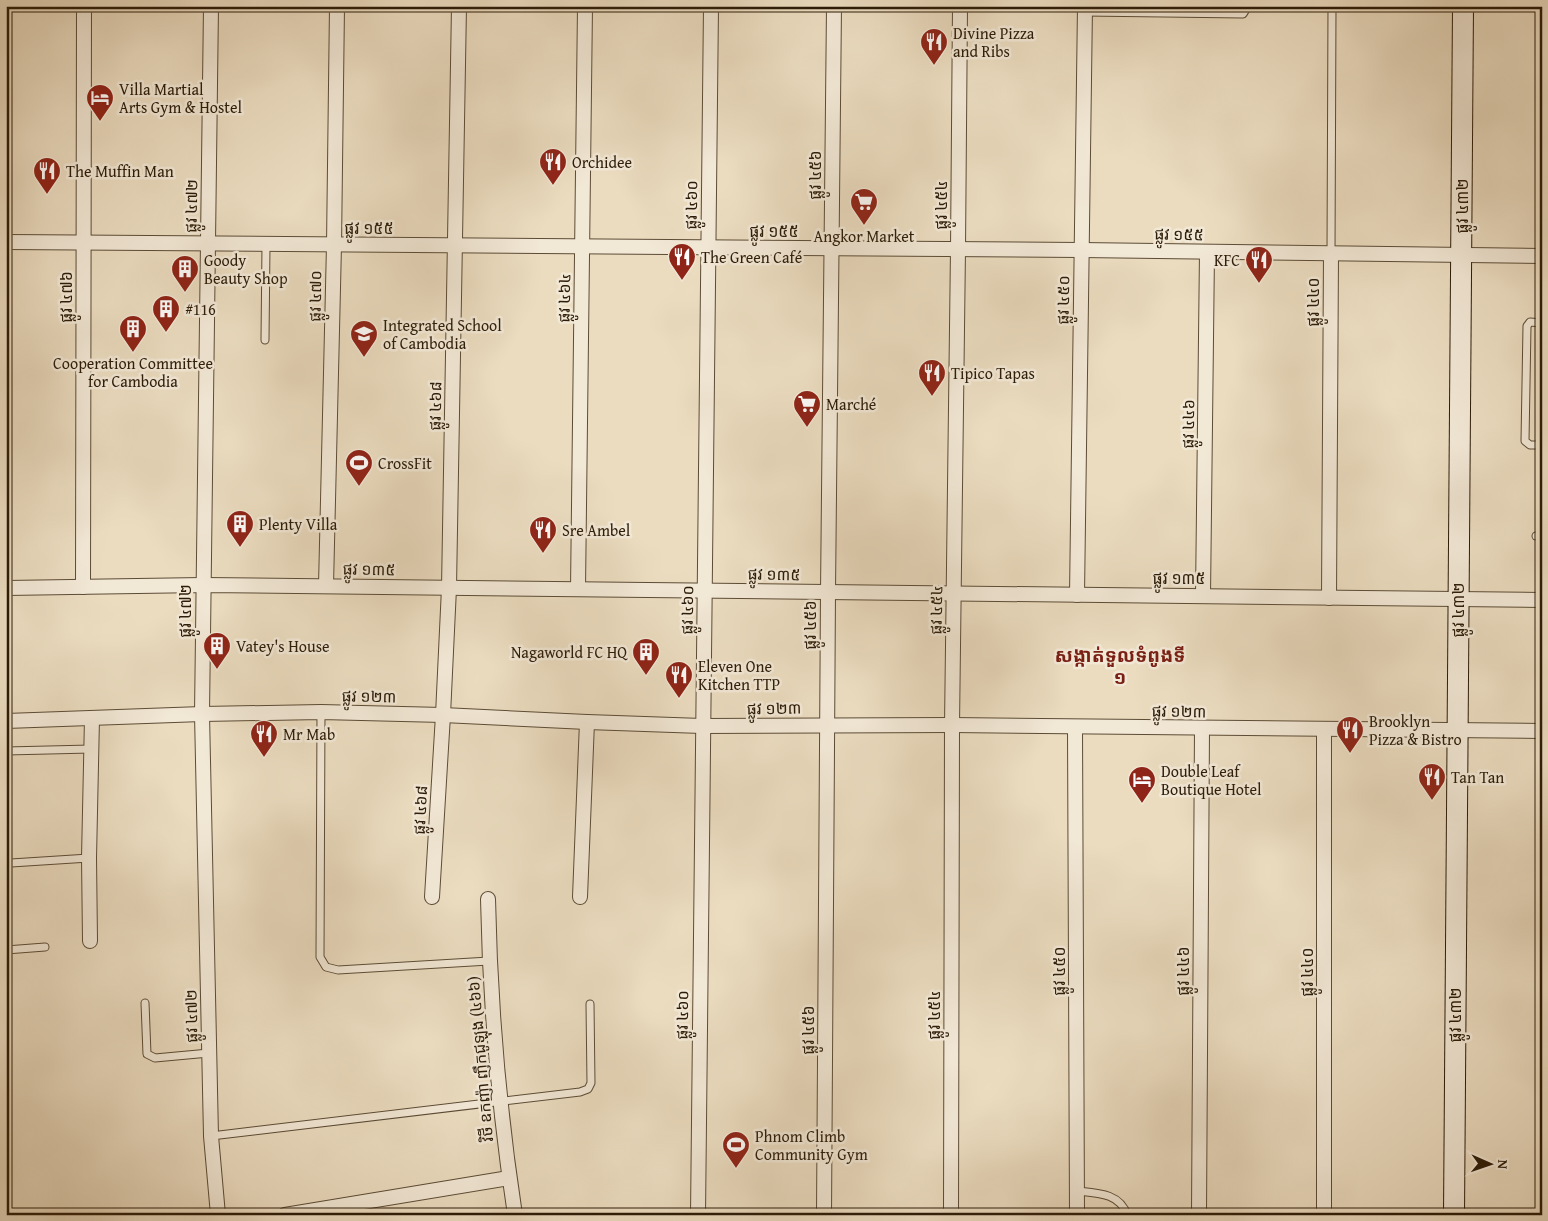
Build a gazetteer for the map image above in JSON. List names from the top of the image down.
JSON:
{
  "streets": {
    "street": [
      "ផ្លូវ ៤៥៦",
      "ផ្លូវ ៤៦០",
      "ផ្លូវ ៤៥៤",
      "ផ្លូវ ៤៧២",
      "ផ្លូវ ៤៣២",
      "ផ្លូវ ១៥៥",
      "ផ្លូវ ៤៧០",
      "ផ្លូវ ៤៧៦",
      "ផ្លូវ ៤៦៤",
      "ផ្លូវ ៤៥០",
      "ផ្លូវ ៤៤០",
      "ផ្លូវ ៤៦៨",
      "ផ្លូវ ៤៤៦",
      "ផ្លូវ ១៣៥",
      "ផ្លូវ ១២៣",
      "វិថី ឧកញ៉ា ញឹកជូឡុង (៤៦៦)"
    ]
  },
  "crossings": [
    ["ផ្លូវ ៤៥៦", "ផ្លូវ ១៥៥"],
    ["ផ្លូវ ៤៥៦", "ផ្លូវ ១៣៥"],
    ["ផ្លូវ ៤៥៦", "ផ្លូវ ១២៣"],
    ["ផ្លូវ ៤៦០", "ផ្លូវ ១៥៥"],
    ["ផ្លូវ ៤៦០", "ផ្លូវ ១៣៥"],
    ["ផ្លូវ ៤៦០", "ផ្លូវ ១២៣"],
    ["ផ្លូវ ៤៥៤", "ផ្លូវ ១៥៥"],
    ["ផ្លូវ ៤៥៤", "ផ្លូវ ១៣៥"],
    ["ផ្លូវ ៤៥៤", "ផ្លូវ ១២៣"],
    ["ផ្លូវ ៤៧២", "ផ្លូវ ១៥៥"],
    ["ផ្លូវ ៤៧២", "ផ្លូវ ១៣៥"],
    ["ផ្លូវ ៤៧២", "ផ្លូវ ១២៣"],
    ["ផ្លូវ ៤៣២", "ផ្លូវ ១៥៥"],
    ["ផ្លូវ ៤៣២", "ផ្លូវ ១៣៥"],
    ["ផ្លូវ ៤៣២", "ផ្លូវ ១២៣"],
    ["ផ្លូវ ១៥៥", "ផ្លូវ ៤៧០"],
    ["ផ្លូវ ១៥៥", "ផ្លូវ ៤៧៦"],
    ["ផ្លូវ ១៥៥", "ផ្លូវ ៤៦៤"],
    ["ផ្លូវ ១៥៥", "ផ្លូវ ៤៥០"],
    ["ផ្លូវ ១៥៥", "ផ្លូវ ៤៤០"],
    ["ផ្លូវ ១៥៥", "ផ្លូវ ៤៦៨"],
    ["ផ្លូវ ១៥៥", "ផ្លូវ ៤៤៦"],
    ["ផ្លូវ ៤៧០", "ផ្លូវ ១៣៥"],
    ["ផ្លូវ ៤៧៦", "ផ្លូវ ១៣៥"],
    ["ផ្លូវ ៤៦៤", "ផ្លូវ ១៣៥"],
    ["ផ្លូវ ៤៥០", "ផ្លូវ ១៣៥"],
    ["ផ្លូវ ៤៥០", "ផ្លូវ ១២៣"],
    ["ផ្លូវ ៤៤០", "ផ្លូវ ១៣៥"],
    ["ផ្លូវ ៤៤០", "ផ្លូវ ១២៣"],
    ["ផ្លូវ ៤៦៨", "ផ្លូវ ១៣៥"],
    ["ផ្លូវ ៤៦៨", "ផ្លូវ ១២៣"],
    ["ផ្លូវ ៤៤៦", "ផ្លូវ ១៣៥"],
    ["ផ្លូវ ៤៤៦", "ផ្លូវ ១២៣"]
  ],
  "districts": ["សង្កាត់ទួលទំពូងទី ១"],
  "places": {
    "restaurant": [
      "Divine Pizza and Ribs",
      "Orchidee",
      "The Muffin Man",
      "The Green Café",
      "KFC",
      "Tipico Tapas",
      "Sre Ambel",
      "Eleven One Kitchen TTP",
      "Brooklyn Pizza & Bistro",
      "Mr Mab",
      "Tan Tan"
    ],
    "hotel": ["Villa Martial Arts Gym & Hostel", "Double Leaf Boutique Hotel"],
    "supermarket": ["Angkor Market", "Marché"],
    "building": [
      "Goody Beauty Shop",
      "#116",
      "Cooperation Committee for Cambodia",
      "Plenty Villa",
      "Vatey's House",
      "Nagaworld FC HQ"
    ],
    "school or university": ["Integrated School of Cambodia"],
    "sports": ["CrossFit", "Phnom Climb Community Gym"]
  },
  "north": "right"
}
